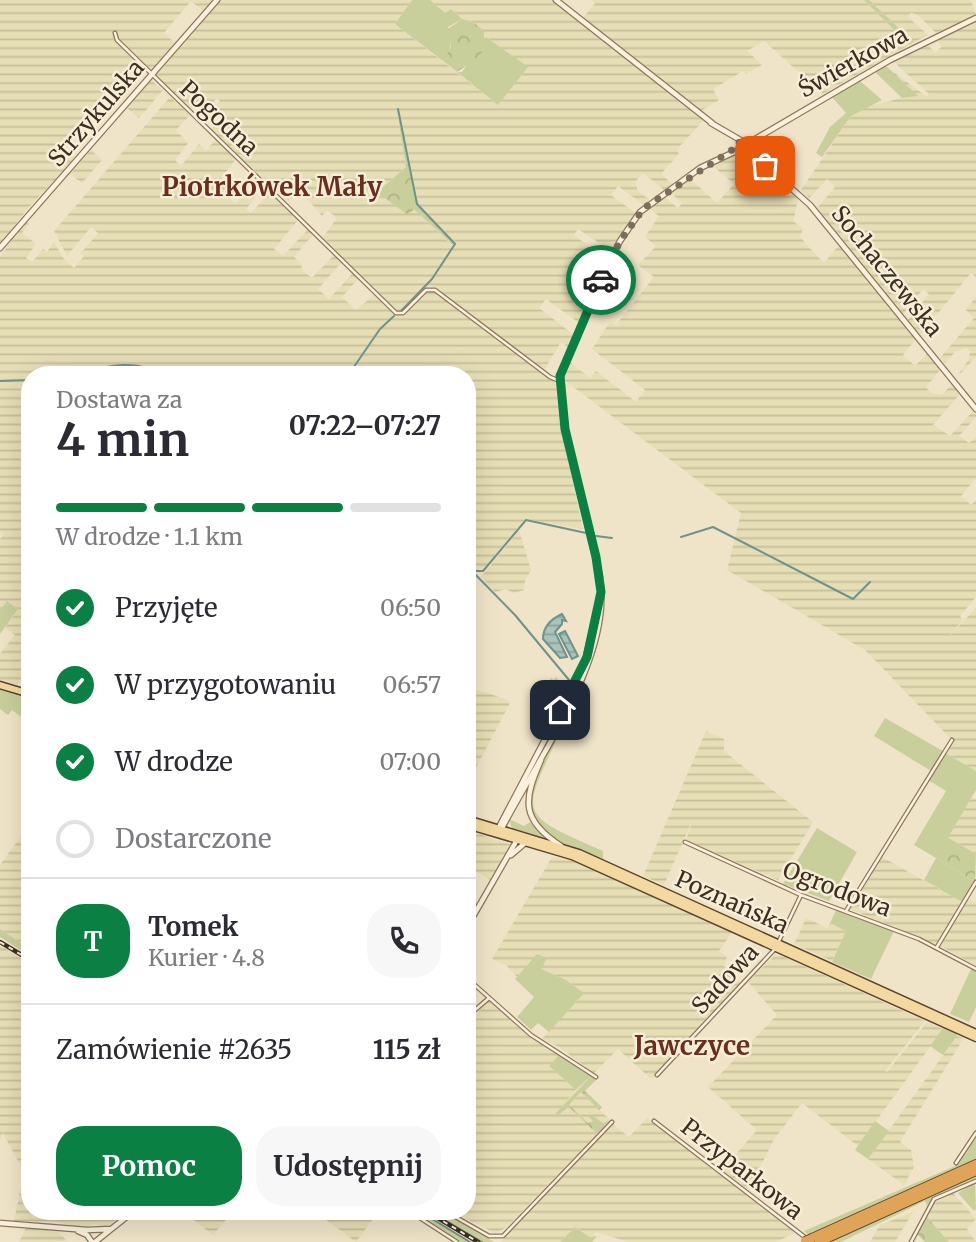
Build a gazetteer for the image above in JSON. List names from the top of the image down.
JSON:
{
  "streets": {
    "main road": ["Poznańska"],
    "street": [
      "Świerkowa",
      "Strzykulska",
      "Pogodna",
      "Sochaczewska",
      "Ogrodowa",
      "Sadowa",
      "Przyparkowa"
    ]
  },
  "crossings": [
    ["Świerkowa", "Pogodna"],
    ["Świerkowa", "Sochaczewska"],
    ["Świerkowa", "Poznańska"],
    ["Strzykulska", "Pogodna"],
    ["Ogrodowa", "Sadowa"],
    ["Poznańska", "Sadowa"]
  ],
  "districts": ["Piotrkówek Mały", "Jawczyce"],
  "page": {
    "heading": ["4 min", "Dostawa za", "07:22–07:27"],
    "panel": [
      "Tomek",
      "Kurier · 4.8",
      "Zamówienie #2635",
      "115 zł"
    ],
    "bar": "W drodze · 1.1 km",
    "list": [
      ["Przyjęte", "06:50"],
      ["W przygotowaniu", "06:57"],
      ["W drodze", "07:00"],
      "Dostarczone"
    ],
    "round": "T",
    "buttons": ["Pomoc", "Udostępnij"]
  }
}
